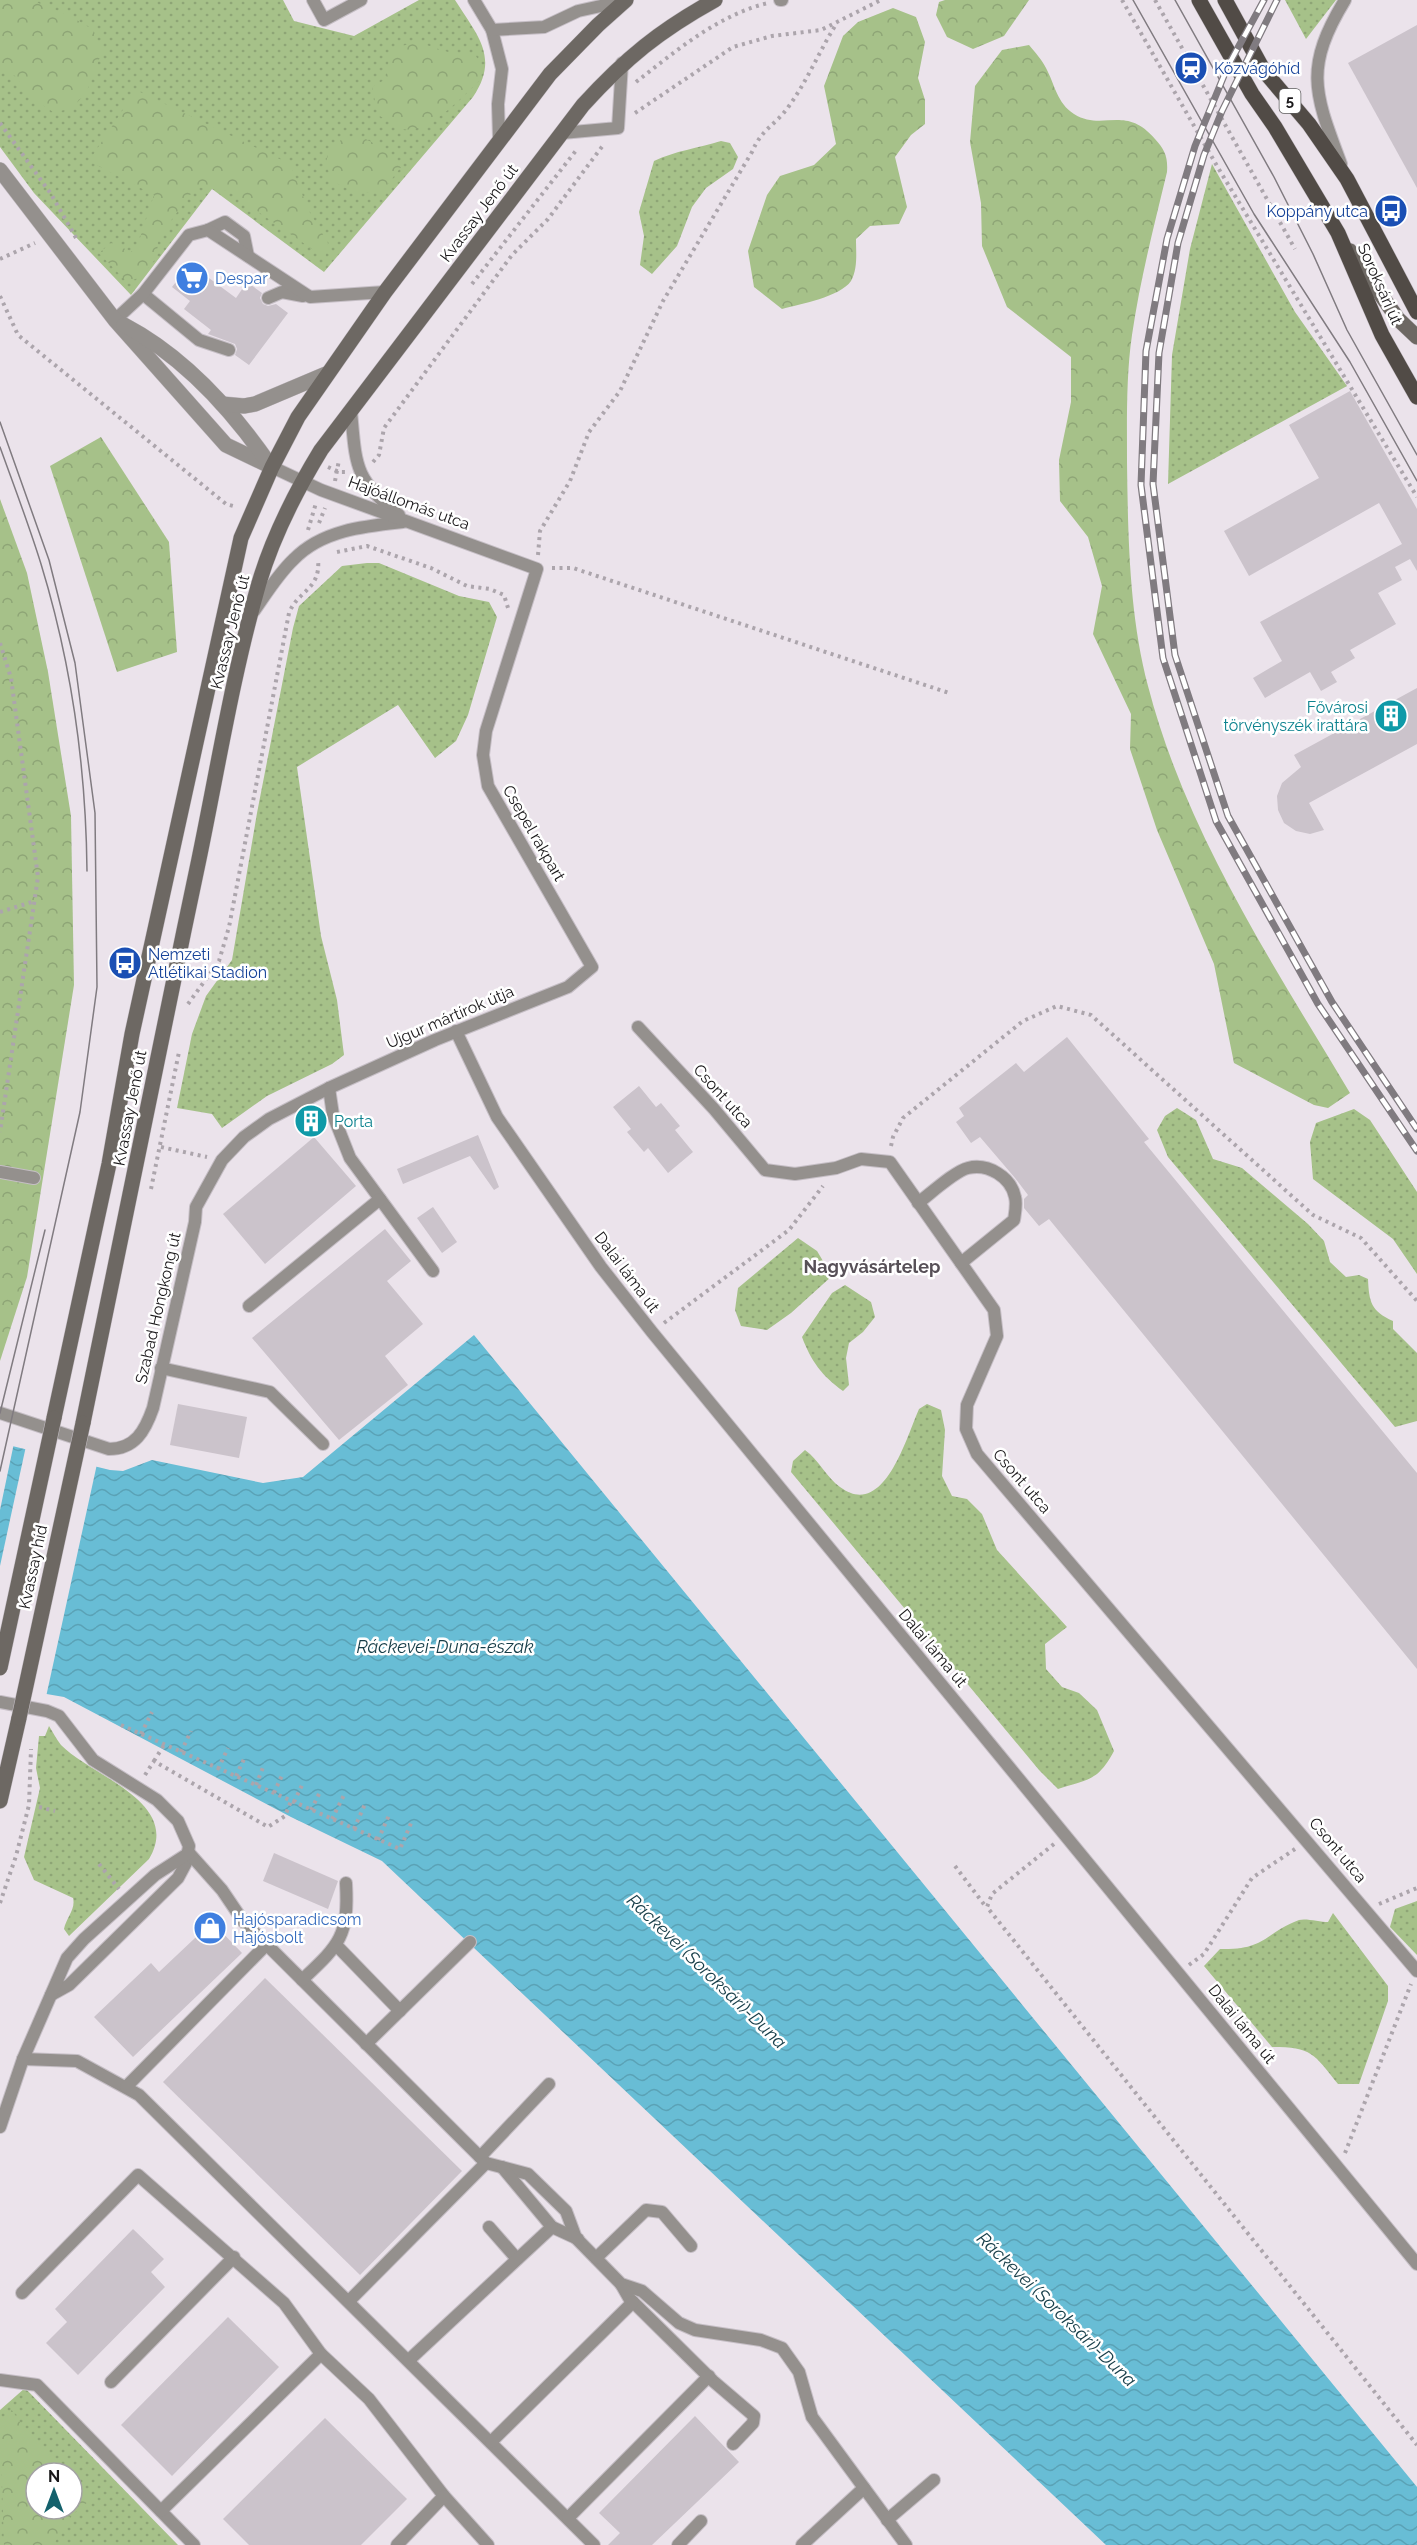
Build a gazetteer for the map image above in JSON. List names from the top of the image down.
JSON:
{
  "streets": {
    "main road": [
      "5",
      "Kvassay Jenő út",
      "Soroksári út",
      "Kvassay híd"
    ],
    "street": ["Hajóállomás utca"],
    "lane": [
      "Csepel rakpart",
      "Ujgur mártírok útja",
      "Csont utca",
      "Dalai láma út",
      "Szabad Hongkong út"
    ]
  },
  "crossings": [
    ["Kvassay Jenő út", "Hajóállomás utca"],
    ["Kvassay Jenő út", "Kvassay híd"],
    ["Hajóállomás utca", "Csepel rakpart"],
    ["Csepel rakpart", "Ujgur mártírok útja"],
    ["Ujgur mártírok útja", "Dalai láma út"],
    ["Ujgur mártírok útja", "Szabad Hongkong út"]
  ],
  "districts": ["Nagyvásártelep"],
  "water": ["Ráckevei-Duna-észak", "Ráckevei (Soroksári)-Duna"],
  "places": {
    "station": ["Közvágóhíd"],
    "bus stop": ["Koppány utca", "Nemzeti Atlétikai Stadion"],
    "supermarket": ["Despar"],
    "building": ["Fővárosi törvényszék irattára", "Porta"],
    "shop": ["Hajósparadicsom Hajósbolt"]
  },
  "north": "top"
}
